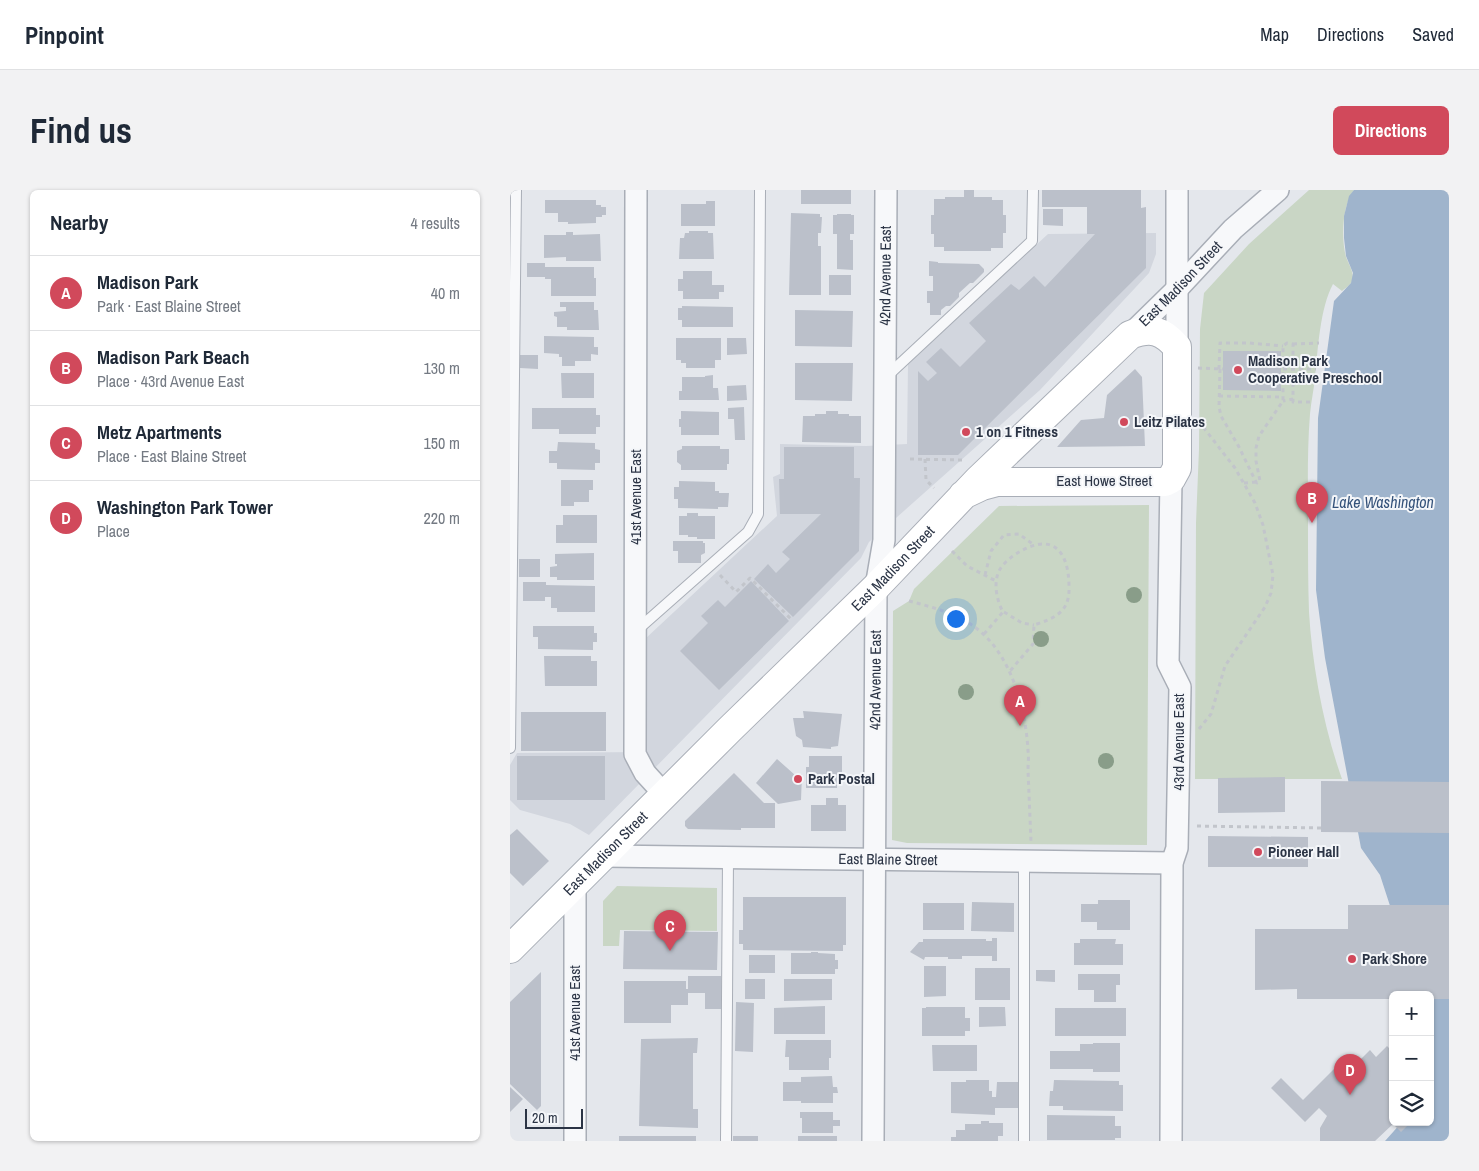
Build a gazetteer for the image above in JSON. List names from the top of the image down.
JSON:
{
  "streets": {
    "street": [
      "42nd Avenue East",
      "East Madison Street",
      "East Howe Street",
      "41st Avenue East",
      "43rd Avenue East",
      "East Blaine Street"
    ]
  },
  "crossings": [
    ["42nd Avenue East", "East Madison Street"],
    ["42nd Avenue East", "East Blaine Street"],
    ["East Madison Street", "East Howe Street"],
    ["East Madison Street", "41st Avenue East"],
    ["East Madison Street", "43rd Avenue East"],
    ["East Madison Street", "East Blaine Street"],
    ["East Howe Street", "43rd Avenue East"],
    ["43rd Avenue East", "East Blaine Street"]
  ],
  "water": ["Lake Washington"],
  "places": [
    "Madison Park Cooperative Preschool",
    "Leitz Pilates",
    "1 on 1 Fitness",
    "Park Postal",
    "Pioneer Hall",
    "Park Shore"
  ],
  "scale_bar": "20 m",
  "page": {
    "header": "Pinpoint",
    "nav": ["Map", "Directions", "Saved"],
    "buttons": "Directions",
    "title": "Find us",
    "heading": ["Nearby", "4 results"],
    "list": [
      {
        "mark": "A",
        "name": "Madison Park",
        "note": "Park · East Blaine Street",
        "value": "40 m"
      },
      {
        "mark": "B",
        "name": "Madison Park Beach",
        "note": "Place · 43rd Avenue East",
        "value": "130 m"
      },
      {
        "mark": "C",
        "name": "Metz Apartments",
        "note": "Place · East Blaine Street",
        "value": "150 m"
      },
      {
        "mark": "D",
        "name": "Washington Park Tower",
        "note": "Place",
        "value": "220 m"
      }
    ],
    "pins": [
      "B",
      "A",
      "C",
      "D"
    ],
    "map_buttons": ["+", "−"],
    "scale": "20 m"
  }
}
